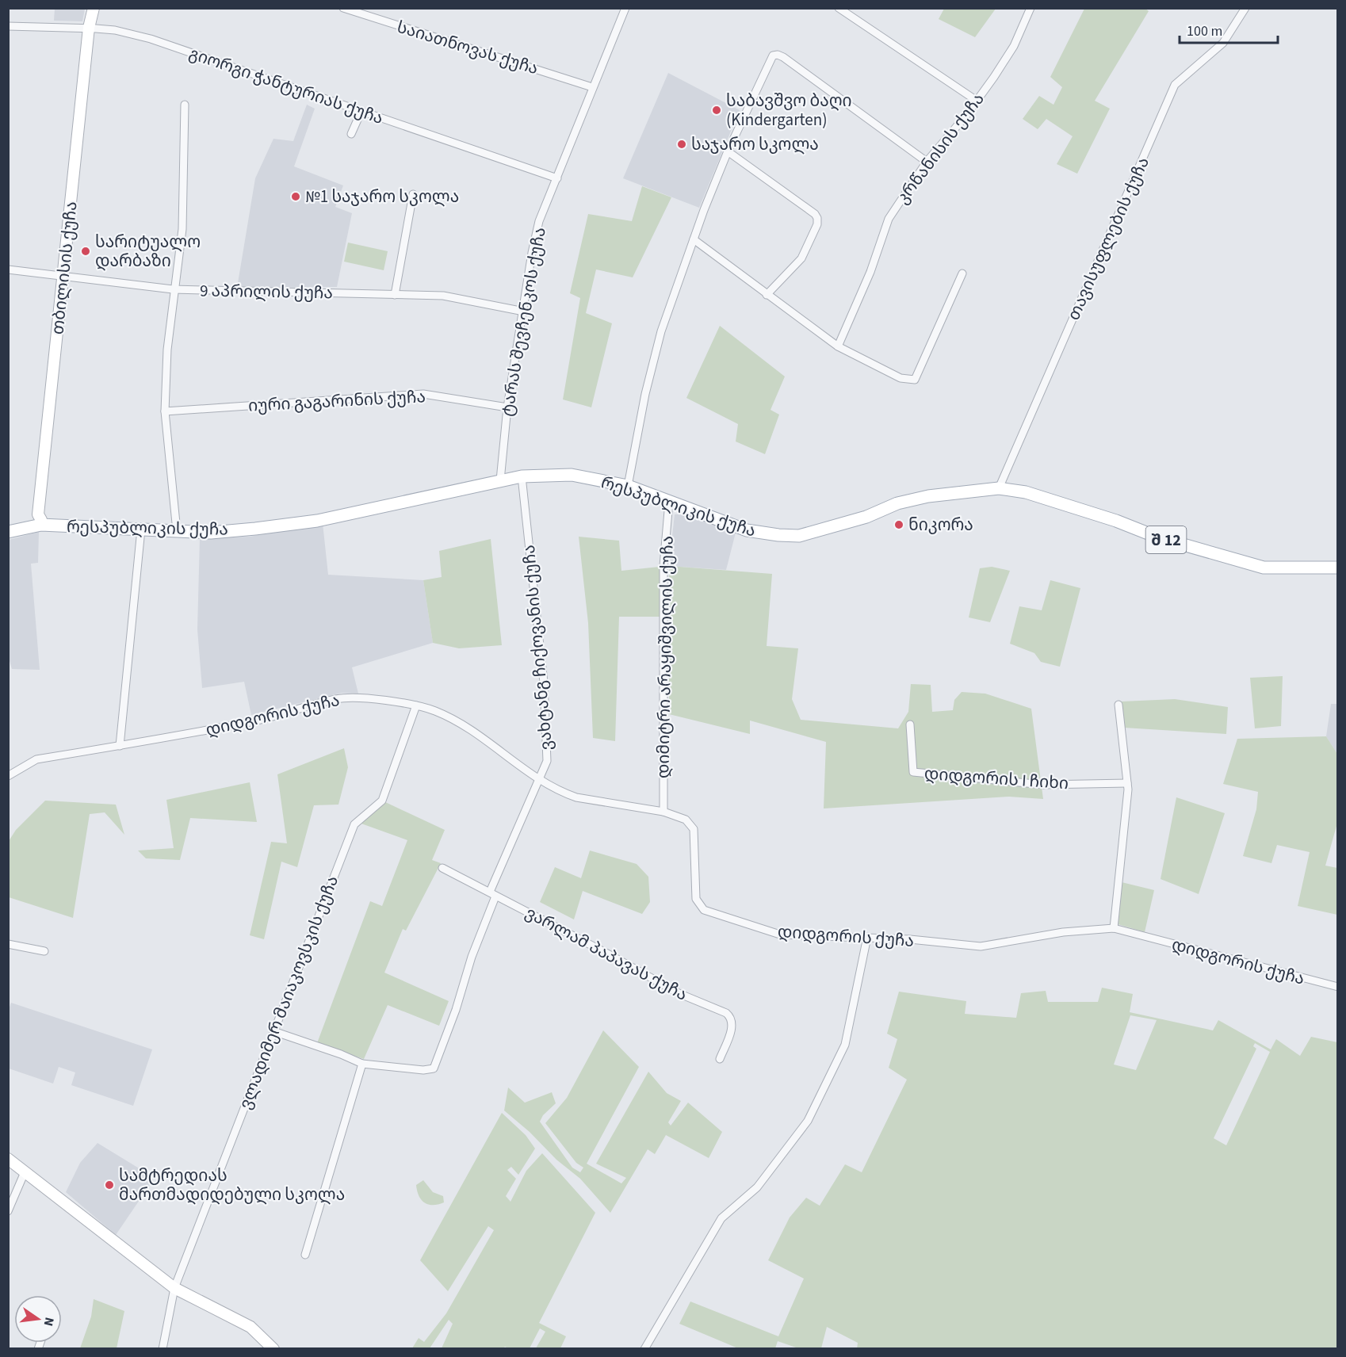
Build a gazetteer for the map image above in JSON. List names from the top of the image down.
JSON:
{
  "streets": {
    "main road": ["რესპუბლიკის ქუჩა", "შ 12"],
    "street": [
      "საიათნოვას ქუჩა",
      "გიორგი ჭანტურიას ქუჩა",
      "კრწანისის ქუჩა",
      "თავისუფლების ქუჩა",
      "თბილისის ქუჩა",
      "9 აპრილის ქუჩა",
      "ტარას შევჩენკოს ქუჩა",
      "იური გაგარინის ქუჩა",
      "ვახტანგ ჩიქოვანის ქუჩა",
      "დიმიტრი არაყიშვილის ქუჩა",
      "დიდგორის ქუჩა",
      "დიდგორის I ჩიხი",
      "ვარლამ პაპავას ქუჩა",
      "ვლადიმერ მაიაკოვსკის ქუჩა"
    ]
  },
  "crossings": [
    ["საიათნოვას ქუჩა", "ტარას შევჩენკოს ქუჩა"],
    ["გიორგი ჭანტურიას ქუჩა", "თბილისის ქუჩა"],
    ["გიორგი ჭანტურიას ქუჩა", "ტარას შევჩენკოს ქუჩა"],
    ["თავისუფლების ქუჩა", "რესპუბლიკის ქუჩა"],
    ["თბილისის ქუჩა", "9 აპრილის ქუჩა"],
    ["თბილისის ქუჩა", "რესპუბლიკის ქუჩა"],
    ["9 აპრილის ქუჩა", "ტარას შევჩენკოს ქუჩა"],
    ["ტარას შევჩენკოს ქუჩა", "იური გაგარინის ქუჩა"],
    ["ტარას შევჩენკოს ქუჩა", "რესპუბლიკის ქუჩა"],
    ["რესპუბლიკის ქუჩა", "ვახტანგ ჩიქოვანის ქუჩა"],
    ["რესპუბლიკის ქუჩა", "დიმიტრი არაყიშვილის ქუჩა"],
    ["ვახტანგ ჩიქოვანის ქუჩა", "დიდგორის ქუჩა"],
    ["ვახტანგ ჩიქოვანის ქუჩა", "ვარლამ პაპავას ქუჩა"],
    ["დიმიტრი არაყიშვილის ქუჩა", "დიდგორის ქუჩა"],
    ["დიდგორის ქუჩა", "ვლადიმერ მაიაკოვსკის ქუჩა"]
  ],
  "places": [
    "საბავშვო ბაღი (Kindergarten)",
    "საჯარო სკოლა",
    "№1 საჯარო სკოლა",
    "სარიტუალო დარბაზი",
    "ნიკორა",
    "სამტრედიას მართმადიდებული სკოლა"
  ],
  "scale_bar": "100 m",
  "north": "right"
}
